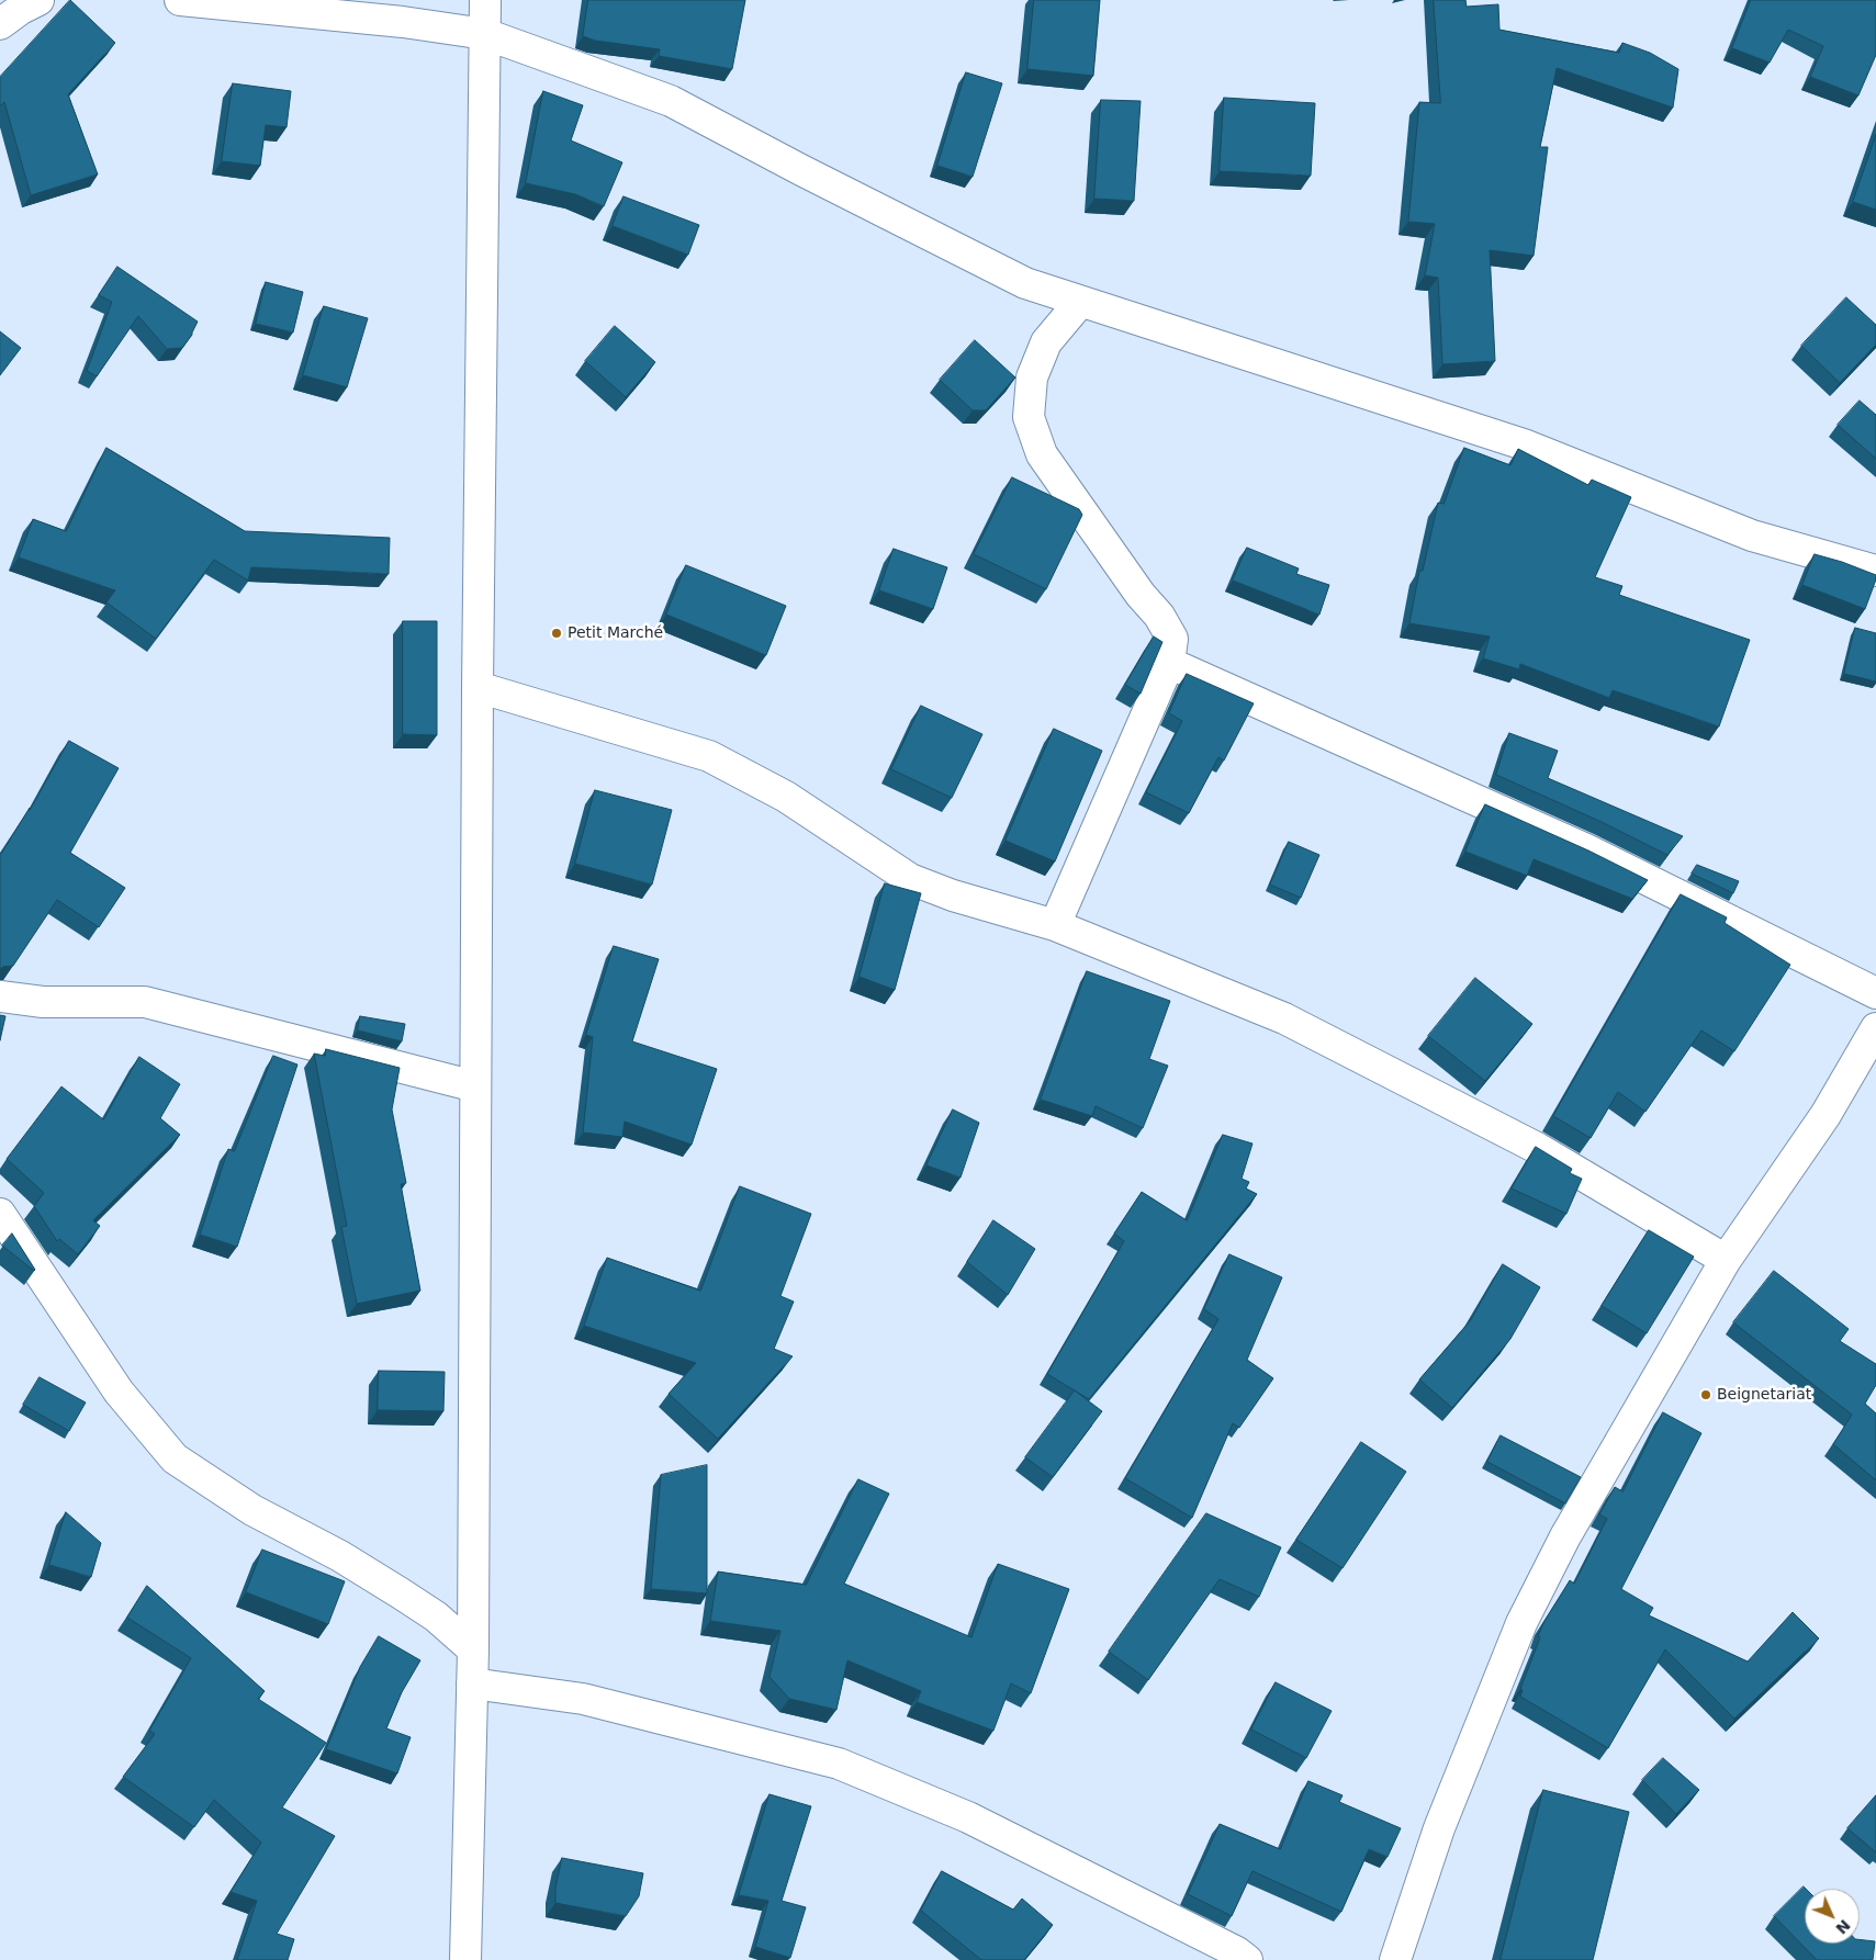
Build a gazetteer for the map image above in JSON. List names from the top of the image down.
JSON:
{
  "places": ["Petit Marché", "Beignetariat"],
  "north": "bottom right"
}
